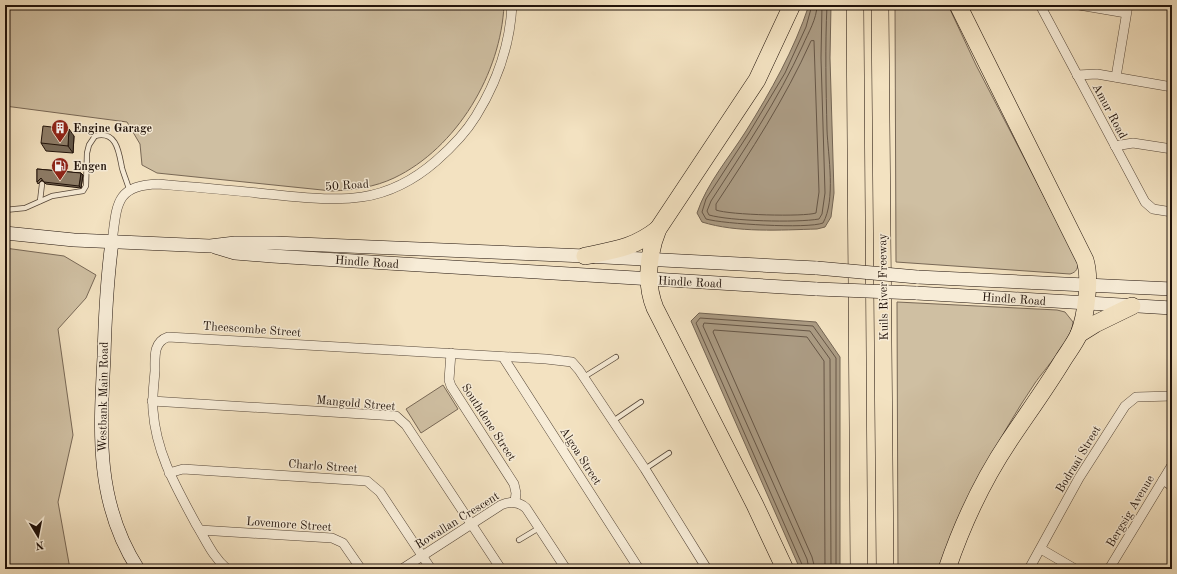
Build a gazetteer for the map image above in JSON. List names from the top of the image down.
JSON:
{
  "streets": {
    "highway": ["Kuils River Freeway"],
    "main road": ["Hindle Road", "Westbank Main Road"],
    "street": [
      "Amur Road",
      "50 Road",
      "Theescombe Street",
      "Mangold Street",
      "Southdene Street",
      "Algoa Street",
      "Bodraai Street",
      "Charlo Street",
      "Bergsig Avenue",
      "Rowallan Crescent",
      "Lovemore Street"
    ]
  },
  "crossings": [
    ["Hindle Road", "Westbank Main Road"],
    ["Theescombe Street", "Mangold Street"],
    ["Theescombe Street", "Southdene Street"],
    ["Theescombe Street", "Algoa Street"],
    ["Theescombe Street", "Charlo Street"],
    ["Theescombe Street", "Lovemore Street"],
    ["Mangold Street", "Rowallan Crescent"],
    ["Southdene Street", "Rowallan Crescent"],
    ["Charlo Street", "Rowallan Crescent"]
  ],
  "places": {
    "building": ["Engine Garage"],
    "fuel station": ["Engen"]
  },
  "north": "bottom"
}
